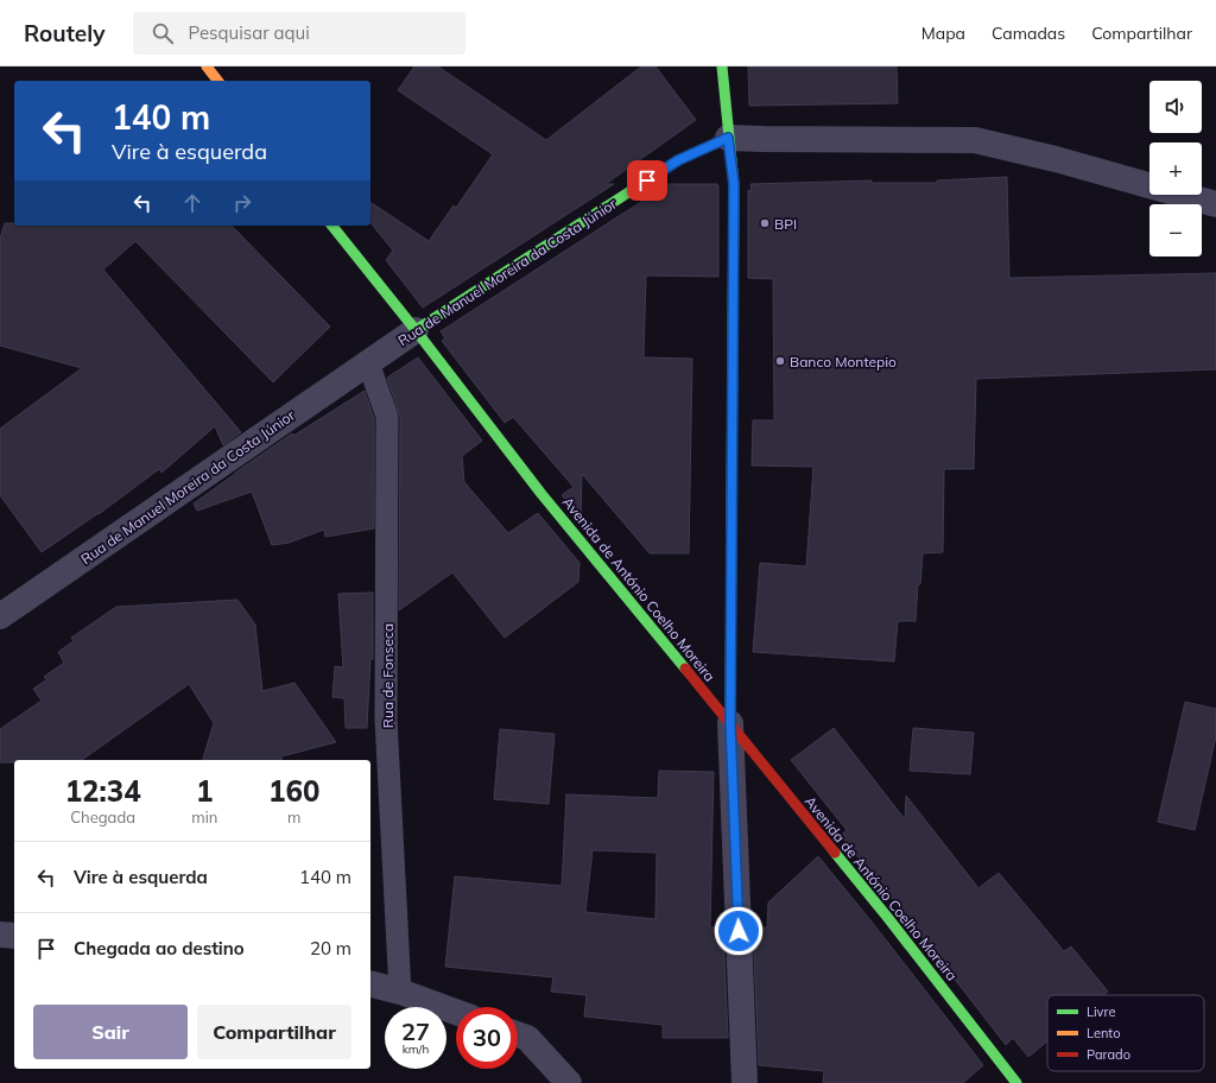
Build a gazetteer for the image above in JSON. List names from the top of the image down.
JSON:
{
  "streets": {
    "main road": ["Rua de Manuel Moreira da Costa Júnior", "Avenida de António Coelho Moreira"],
    "lane": ["Rua de Fonseca"]
  },
  "crossings": [
    ["Rua de Manuel Moreira da Costa Júnior", "Avenida de António Coelho Moreira"],
    ["Rua de Manuel Moreira da Costa Júnior", "Rua de Fonseca"]
  ],
  "places": ["BPI", "Banco Montepio"],
  "legend": ["Livre", "Lento", "Parado"],
  "page": {
    "header": "Routely",
    "search": "Pesquisar aqui",
    "nav": ["Mapa", "Camadas", "Compartilhar"],
    "map_buttons": ["+", "−"],
    "turn": ["140 m", "Vire à esquerda"],
    "eta": [
      "12:34",
      "Chegada",
      "1",
      "min",
      "160",
      "m"
    ],
    "list": [
      {
        "name": "Vire à esquerda",
        "value": "140 m"
      },
      {
        "name": "Chegada ao destino",
        "value": "20 m"
      }
    ],
    "buttons": ["Sair", "Compartilhar"],
    "speed": "27 km/h",
    "limit": "30"
  }
}
